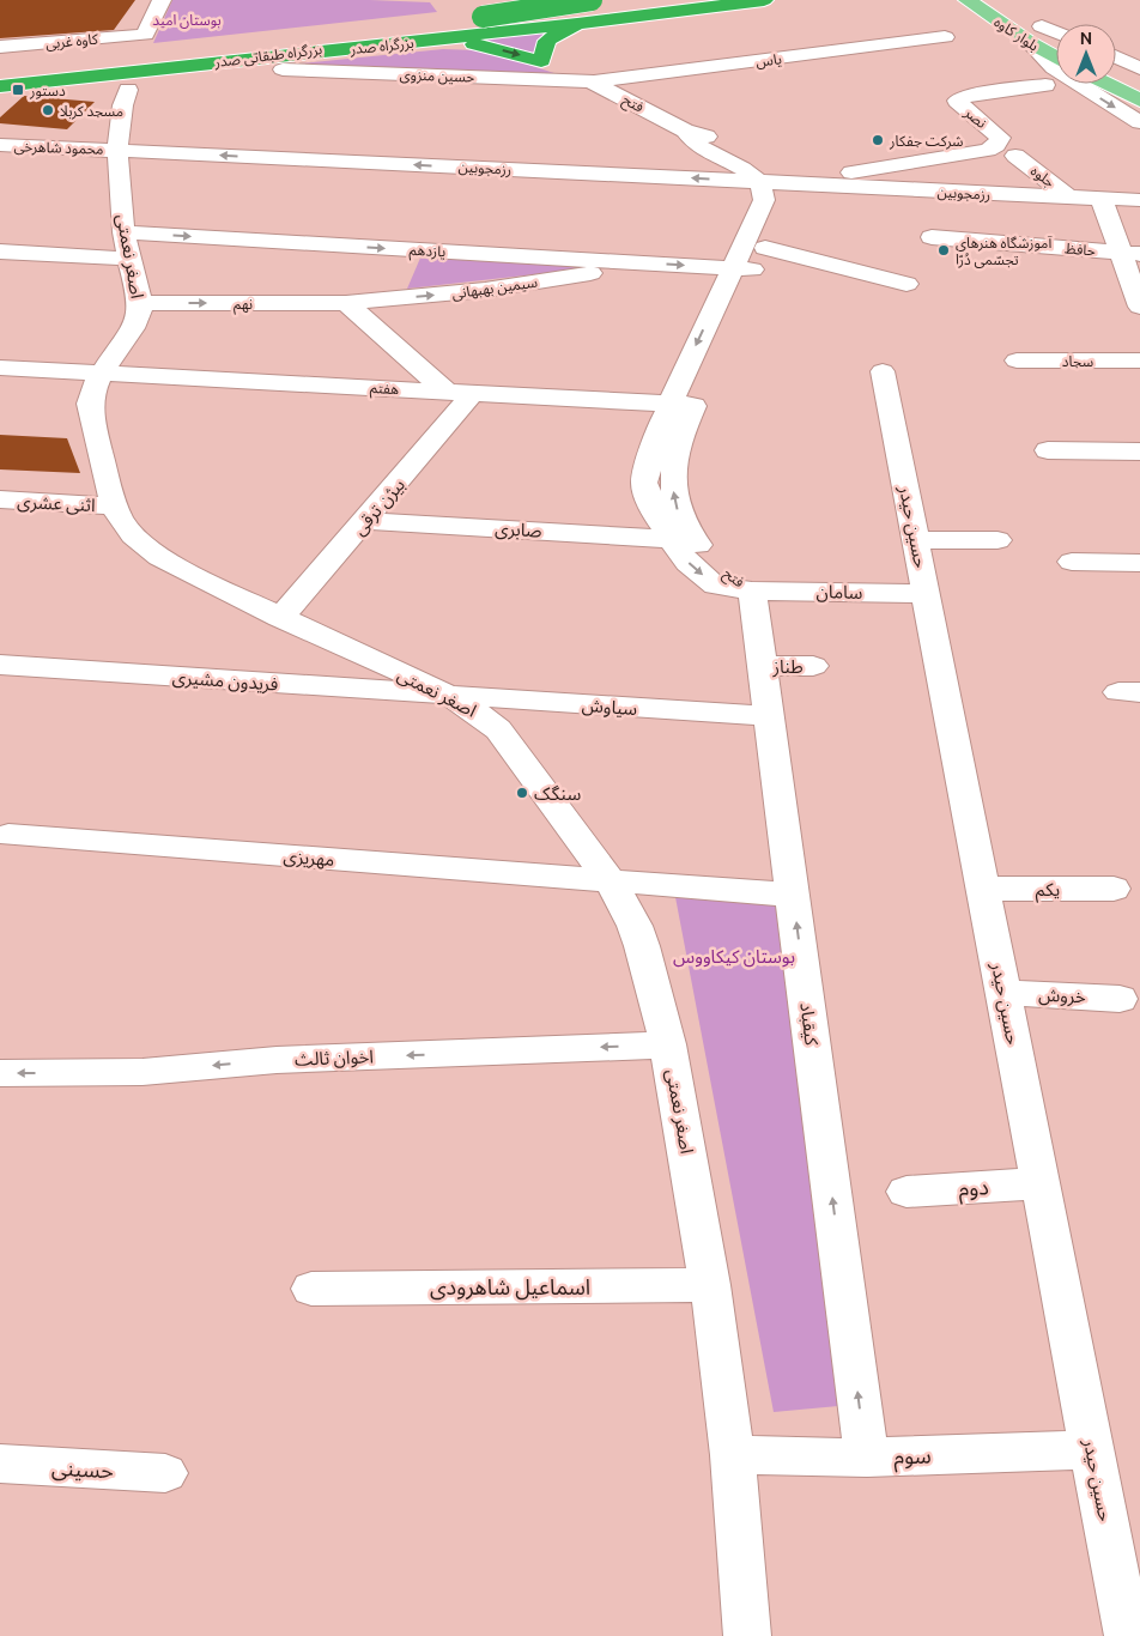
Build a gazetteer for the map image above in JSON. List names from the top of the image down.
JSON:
{
  "streets": {
    "highway": ["بزرگراه صدر", "بزرگراه طبقاتی صدر"],
    "main road": ["بلوار کاوه"],
    "street": [
      "کاوه غربی",
      "یاس",
      "حسین منزوی",
      "فتح",
      "نصر",
      "محمود شاهرخی",
      "رزمجوبین",
      "جلوه",
      "حافظ",
      "یازدهم",
      "اصغر نعمتی",
      "سیمین بهبهانی",
      "نهم",
      "سجاد",
      "هفتم",
      "اثنی عشری",
      "بیژن ترقی",
      "حسین حیدر",
      "صابری",
      "سامان",
      "طناز",
      "فریدون مشیری",
      "سیاوش",
      "مهریزی",
      "یکم",
      "خروش",
      "کیقباد",
      "اخوان ثالث",
      "دوم",
      "اسماعیل شاهرودی",
      "سوم",
      "حسینی"
    ]
  },
  "crossings": [
    ["بزرگراه صدر", "بزرگراه طبقاتی صدر"],
    ["یاس", "حسین منزوی"],
    ["یاس", "فتح"],
    ["حسین منزوی", "فتح"],
    ["فتح", "نصر"],
    ["فتح", "رزمجوبین"],
    ["فتح", "یازدهم"],
    ["فتح", "هفتم"],
    ["فتح", "صابری"],
    ["فتح", "سامان"],
    ["فتح", "کیقباد"],
    ["نصر", "رزمجوبین"],
    ["محمود شاهرخی", "رزمجوبین"],
    ["محمود شاهرخی", "اصغر نعمتی"],
    ["رزمجوبین", "جلوه"],
    ["رزمجوبین", "اصغر نعمتی"],
    ["یازدهم", "اصغر نعمتی"],
    ["یازدهم", "سیمین بهبهانی"],
    ["اصغر نعمتی", "نهم"],
    ["اصغر نعمتی", "هفتم"],
    ["اصغر نعمتی", "اثنی عشری"],
    ["اصغر نعمتی", "بیژن ترقی"],
    ["اصغر نعمتی", "فریدون مشیری"],
    ["اصغر نعمتی", "سیاوش"],
    ["اصغر نعمتی", "مهریزی"],
    ["اصغر نعمتی", "اخوان ثالث"],
    ["اصغر نعمتی", "اسماعیل شاهرودی"],
    ["اصغر نعمتی", "سوم"],
    ["سیمین بهبهانی", "نهم"],
    ["هفتم", "بیژن ترقی"],
    ["بیژن ترقی", "صابری"],
    ["حسین حیدر", "سامان"],
    ["حسین حیدر", "یکم"],
    ["حسین حیدر", "خروش"],
    ["حسین حیدر", "دوم"],
    ["حسین حیدر", "سوم"],
    ["سامان", "کیقباد"],
    ["طناز", "کیقباد"],
    ["فریدون مشیری", "سیاوش"],
    ["سیاوش", "کیقباد"],
    ["مهریزی", "کیقباد"],
    ["کیقباد", "سوم"]
  ],
  "one_way": [
    "رزمجوبین",
    "یازدهم",
    "سیمین بهبهانی",
    "نهم",
    "کیقباد",
    "اخوان ثالث"
  ],
  "parks": ["بوستان امید", "بوستان کیکاووس"],
  "places": {
    "transit": ["دستور"],
    "other": [
      "مسجد کربلا",
      "شرکت جفکار",
      "آموزشگاه هنرهای تجسّمی دُرّا",
      "سنگک"
    ]
  },
  "north": "top"
}
